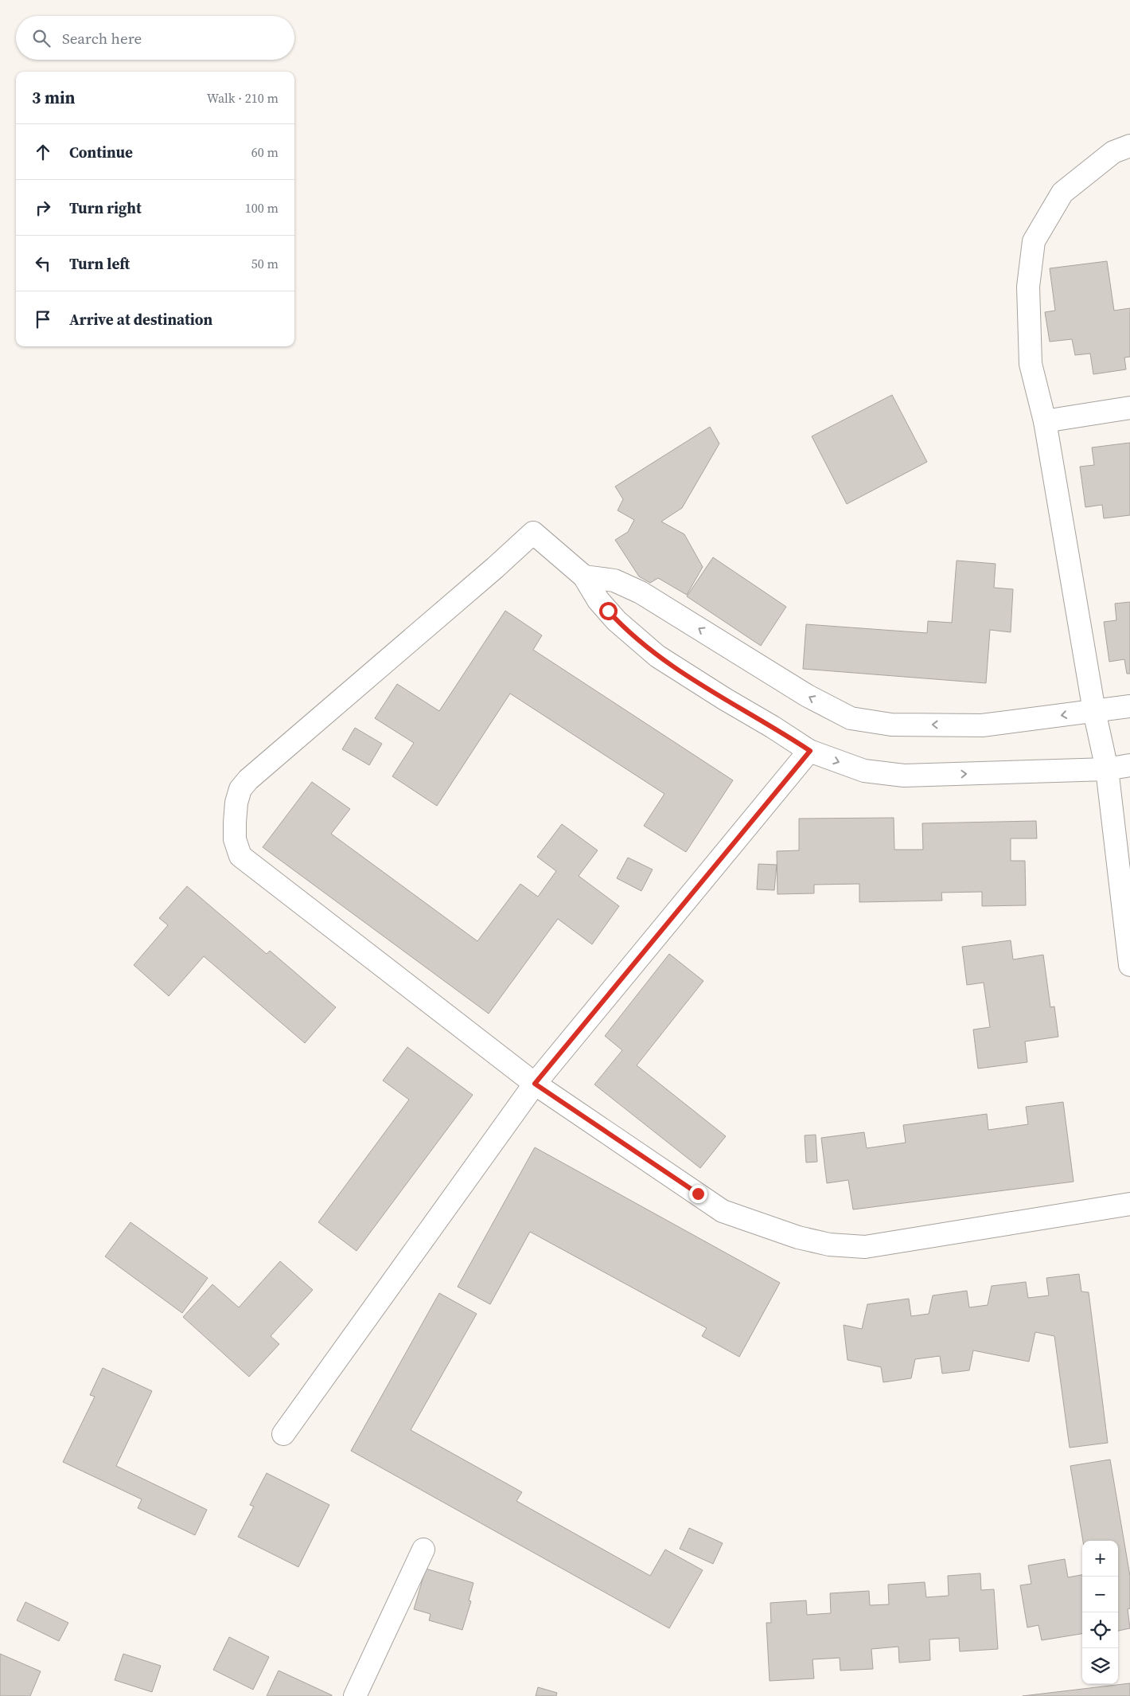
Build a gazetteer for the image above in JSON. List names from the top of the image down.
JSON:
{
  "page": {
    "search": "Search here",
    "heading": ["3 min", "Walk · 210 m"],
    "list": [
      ["Continue", "60 m"],
      ["Turn right", "100 m"],
      ["Turn left", "50 m"],
      "Arrive at destination"
    ],
    "map_buttons": ["+", "−"]
  }
}
